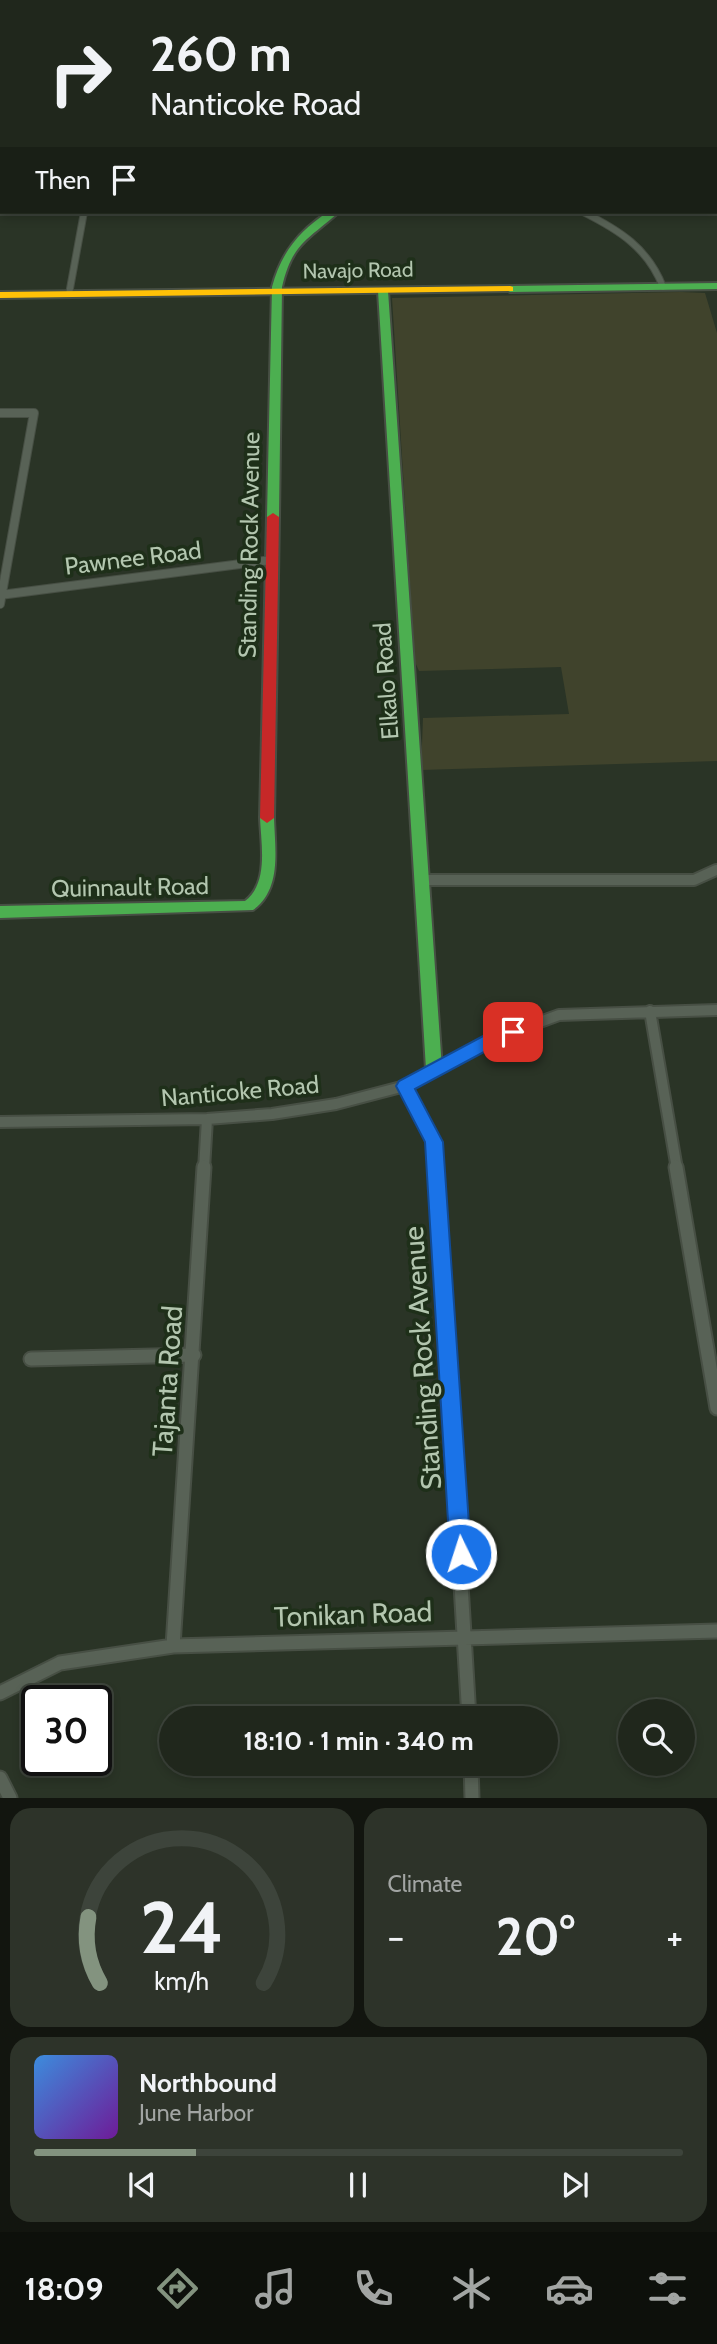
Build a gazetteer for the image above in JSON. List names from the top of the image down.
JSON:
{
  "streets": {
    "street": [
      "Navajo Road",
      "Standing Rock Avenue",
      "Pawnee Road",
      "Elkalo Road",
      "Quinnault Road",
      "Nanticoke Road",
      "Tajanta Road",
      "Tonikan Road"
    ]
  },
  "crossings": [
    ["Navajo Road", "Standing Rock Avenue"],
    ["Navajo Road", "Elkalo Road"],
    ["Standing Rock Avenue", "Pawnee Road"],
    ["Standing Rock Avenue", "Quinnault Road"],
    ["Standing Rock Avenue", "Nanticoke Road"],
    ["Standing Rock Avenue", "Tonikan Road"],
    ["Elkalo Road", "Nanticoke Road"],
    ["Nanticoke Road", "Tajanta Road"],
    ["Tajanta Road", "Tonikan Road"]
  ],
  "page": {
    "turn": ["260 m", "Nanticoke Road"],
    "then": "Then",
    "limit": "30",
    "trip": "18:10 · 1 min · 340 m",
    "tile": "Climate",
    "heat": ["−", "20°", "+"],
    "song": ["Northbound", "June Harbor"],
    "tabs": "18:09",
    "gauge": ["24", "km/h"]
  }
}
